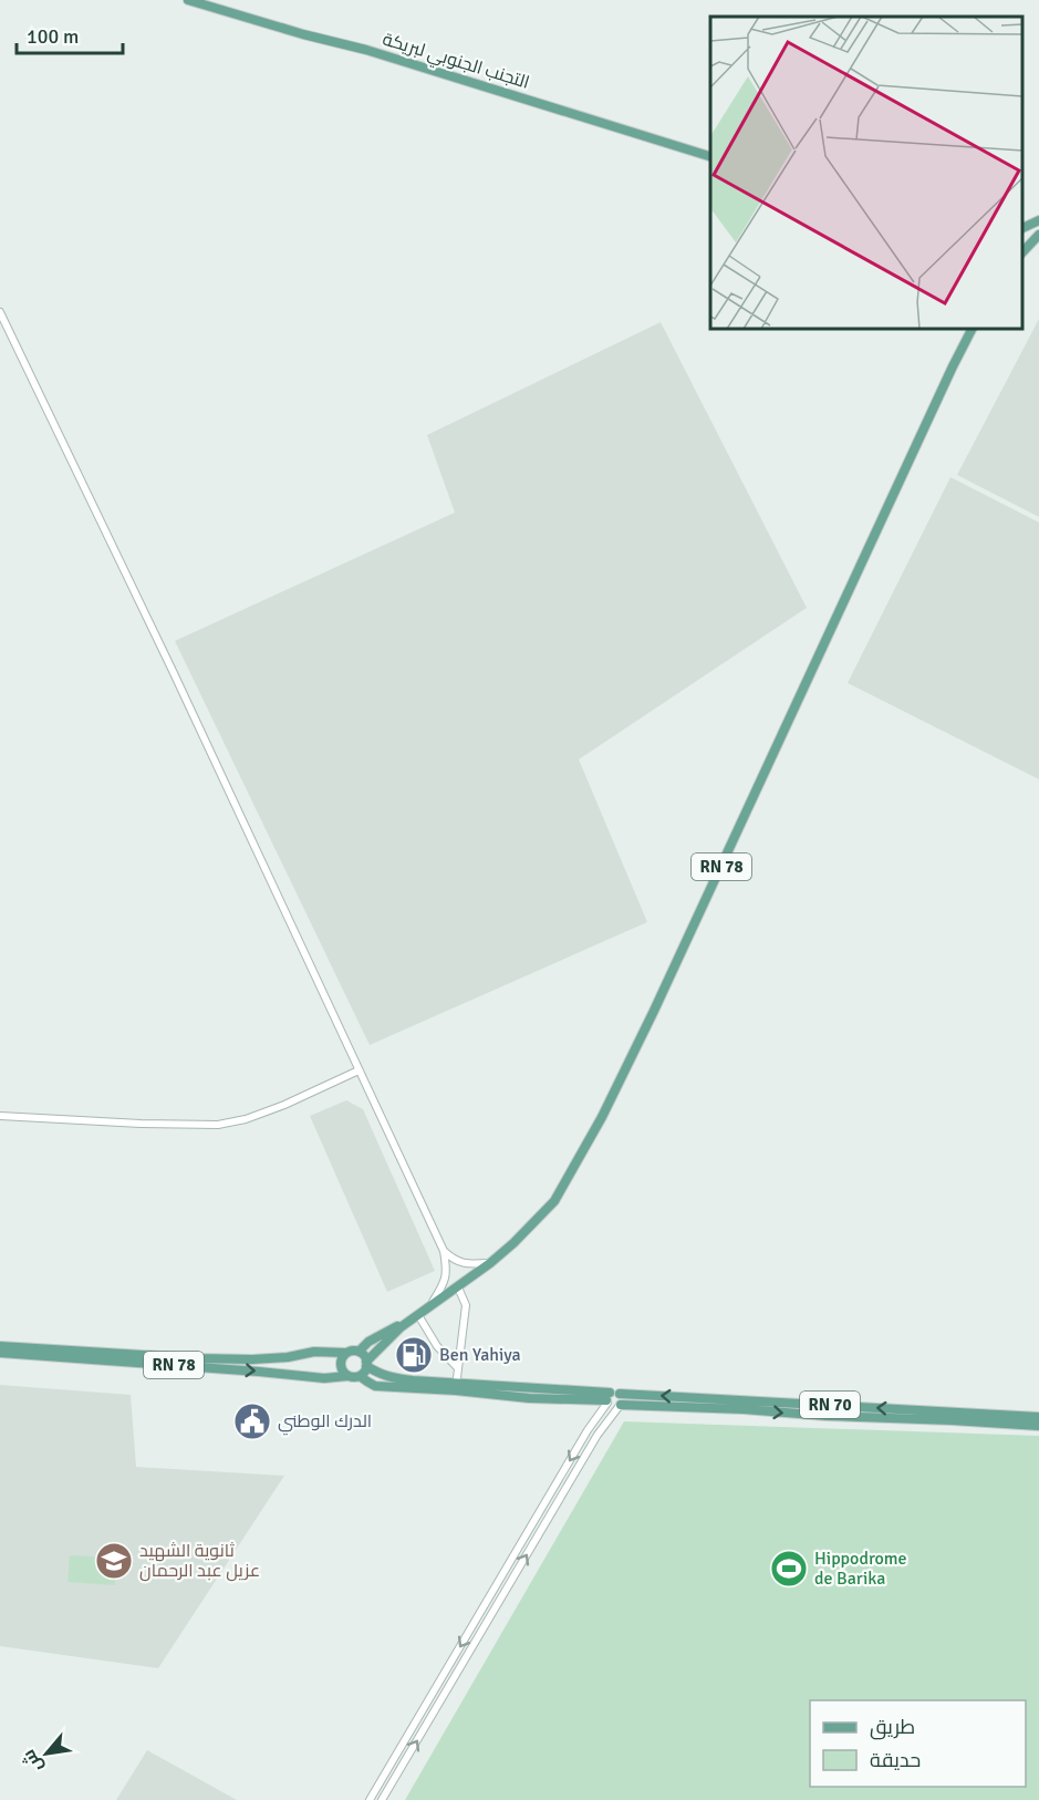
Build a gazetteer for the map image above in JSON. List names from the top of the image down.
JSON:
{
  "streets": {
    "main road": ["التجنب الجنوبي لبريكة", "RN 78", "RN 70"]
  },
  "crossings": [
    ["RN 78", "RN 70"]
  ],
  "places": {
    "fuel station": ["Ben Yahiya"],
    "public building": ["الدرك الوطني"],
    "school or university": ["ثانوية الشهيد عزيل عبد الرحمان"],
    "sports": ["Hippodrome de Barika"]
  },
  "legend": ["طريق", "حديقة"],
  "scale_bar": "100 m",
  "north": "bottom left"
}
